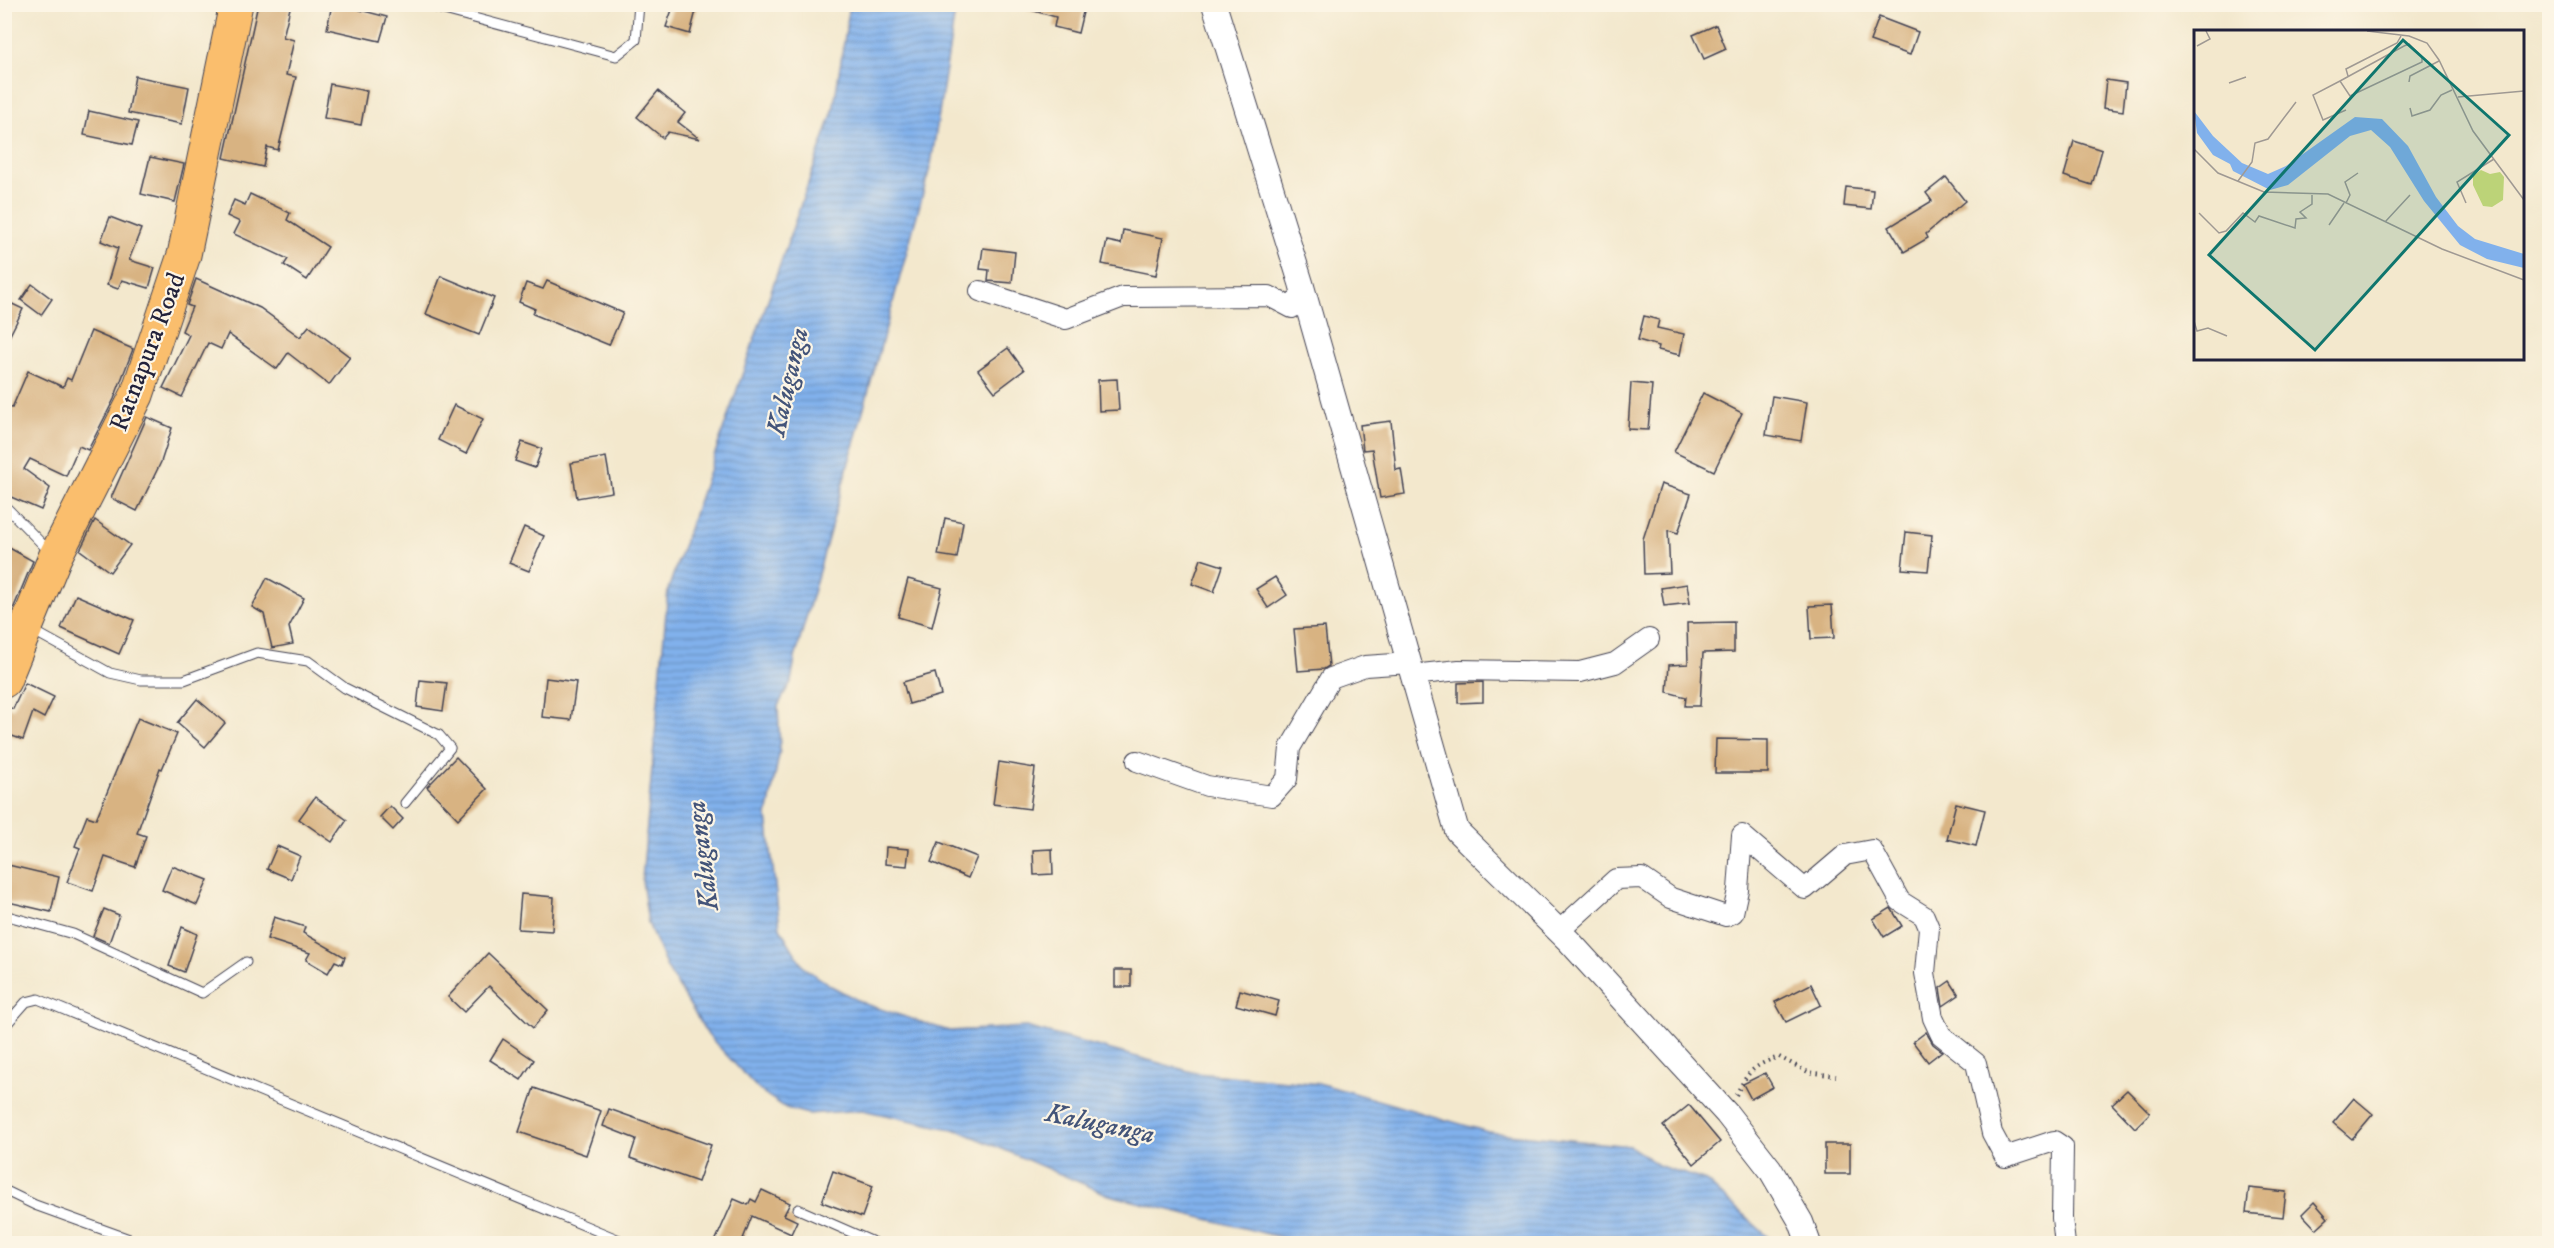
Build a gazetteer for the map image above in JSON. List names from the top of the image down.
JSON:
{
  "streets": {
    "highway": ["Ratnapura Road"]
  },
  "water": ["Kaluganga"]
}
